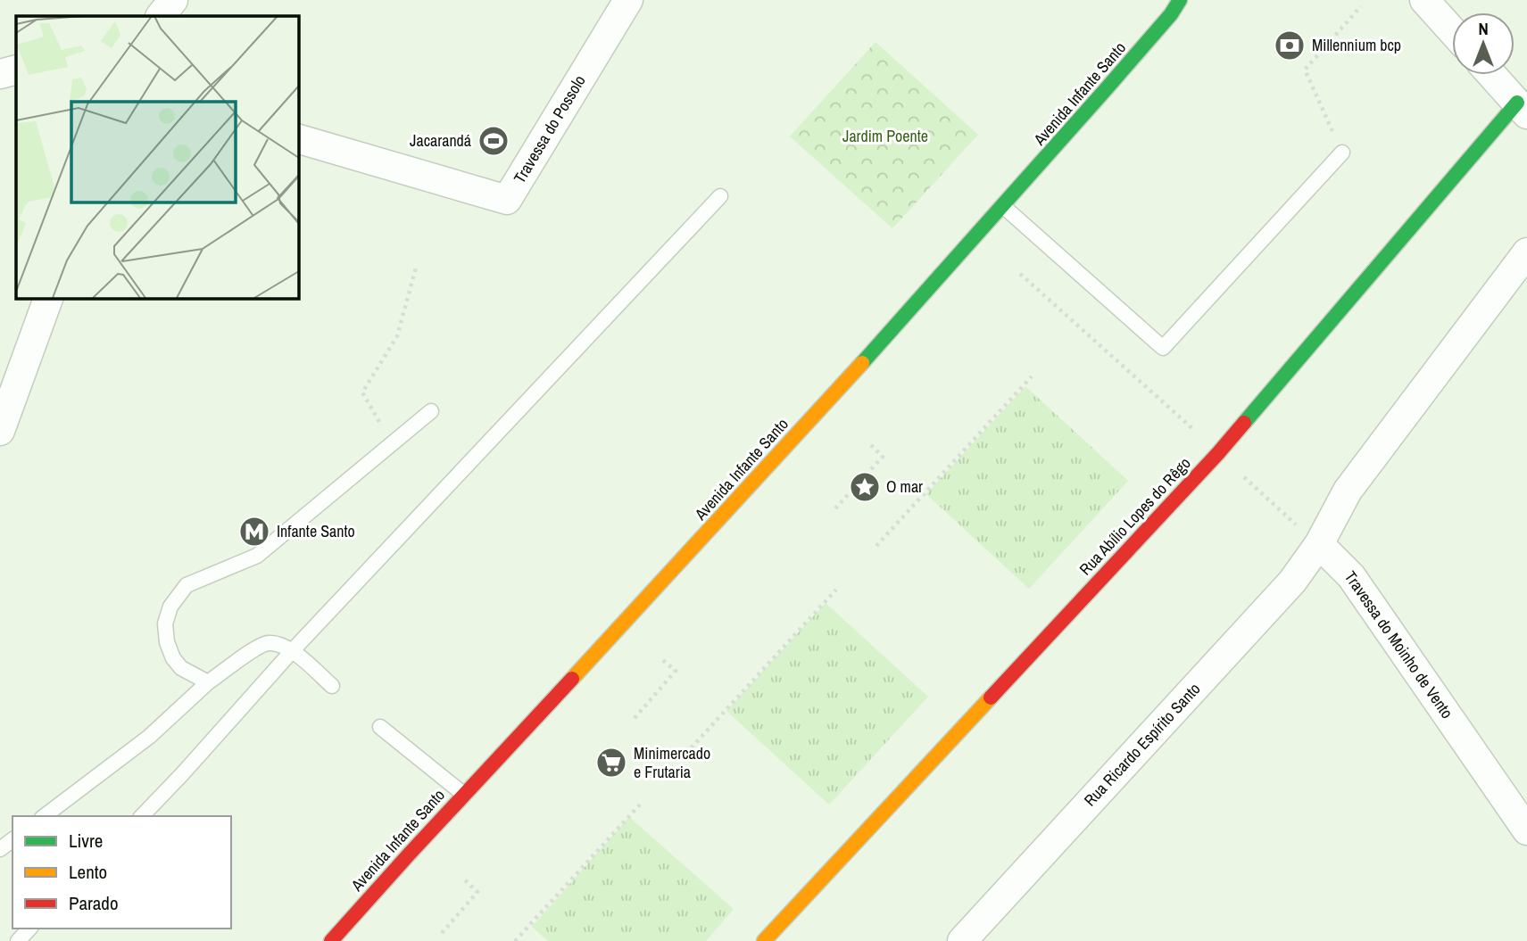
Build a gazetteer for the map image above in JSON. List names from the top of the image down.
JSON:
{
  "streets": {
    "main road": ["Avenida Infante Santo", "Rua Abílio Lopes do Rêgo"],
    "street": ["Travessa do Possolo", "Travessa do Moinho de Vento", "Rua Ricardo Espírito Santo"]
  },
  "crossings": [
    ["Travessa do Moinho de Vento", "Rua Ricardo Espírito Santo"]
  ],
  "parks": ["Jardim Poente"],
  "places": {
    "bank": ["Millennium bcp"],
    "sports": ["Jacarandá"],
    "place": ["O mar"],
    "metro station": ["Infante Santo"],
    "supermarket": ["Minimercado e Frutaria"]
  },
  "legend": ["Livre", "Lento", "Parado"],
  "north": "top"
}
